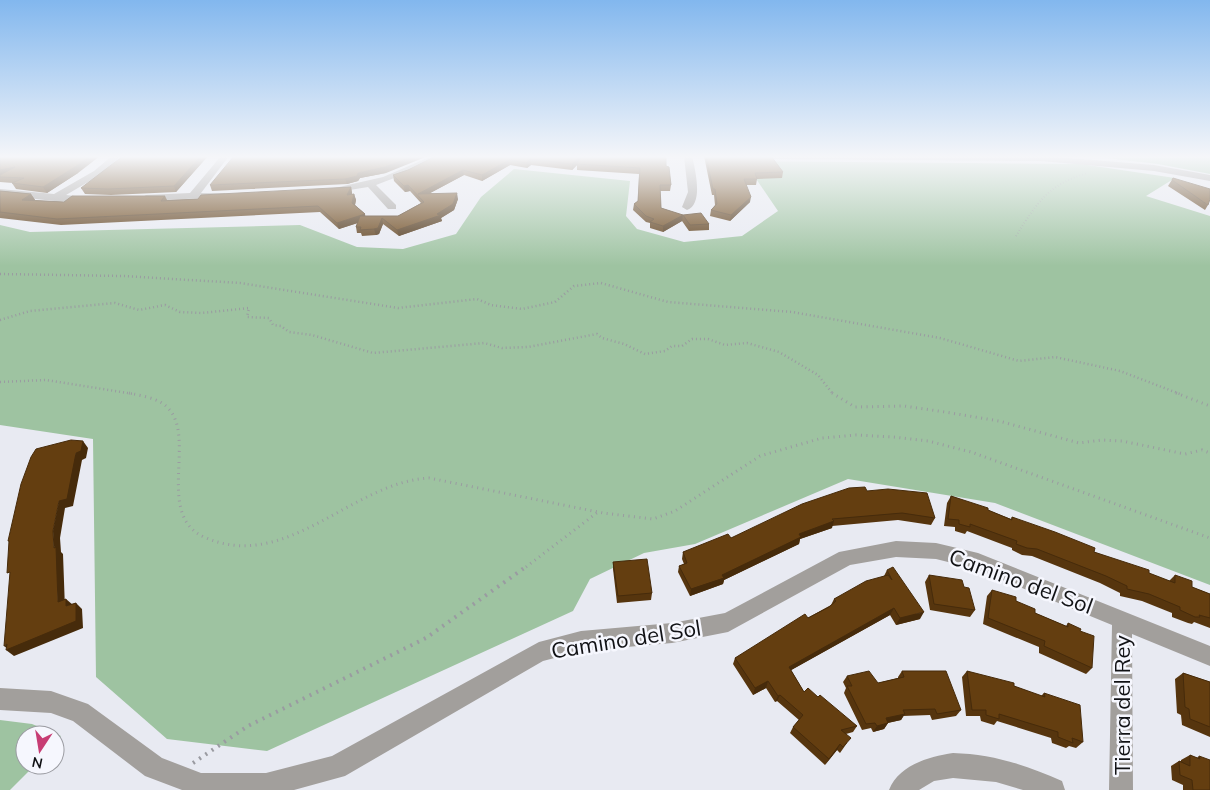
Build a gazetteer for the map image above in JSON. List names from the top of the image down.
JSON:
{
  "streets": {
    "street": ["Camino del Sol", "Tierra del Rey"]
  },
  "crossings": [
    ["Camino del Sol", "Tierra del Rey"]
  ],
  "north": "bottom"
}
